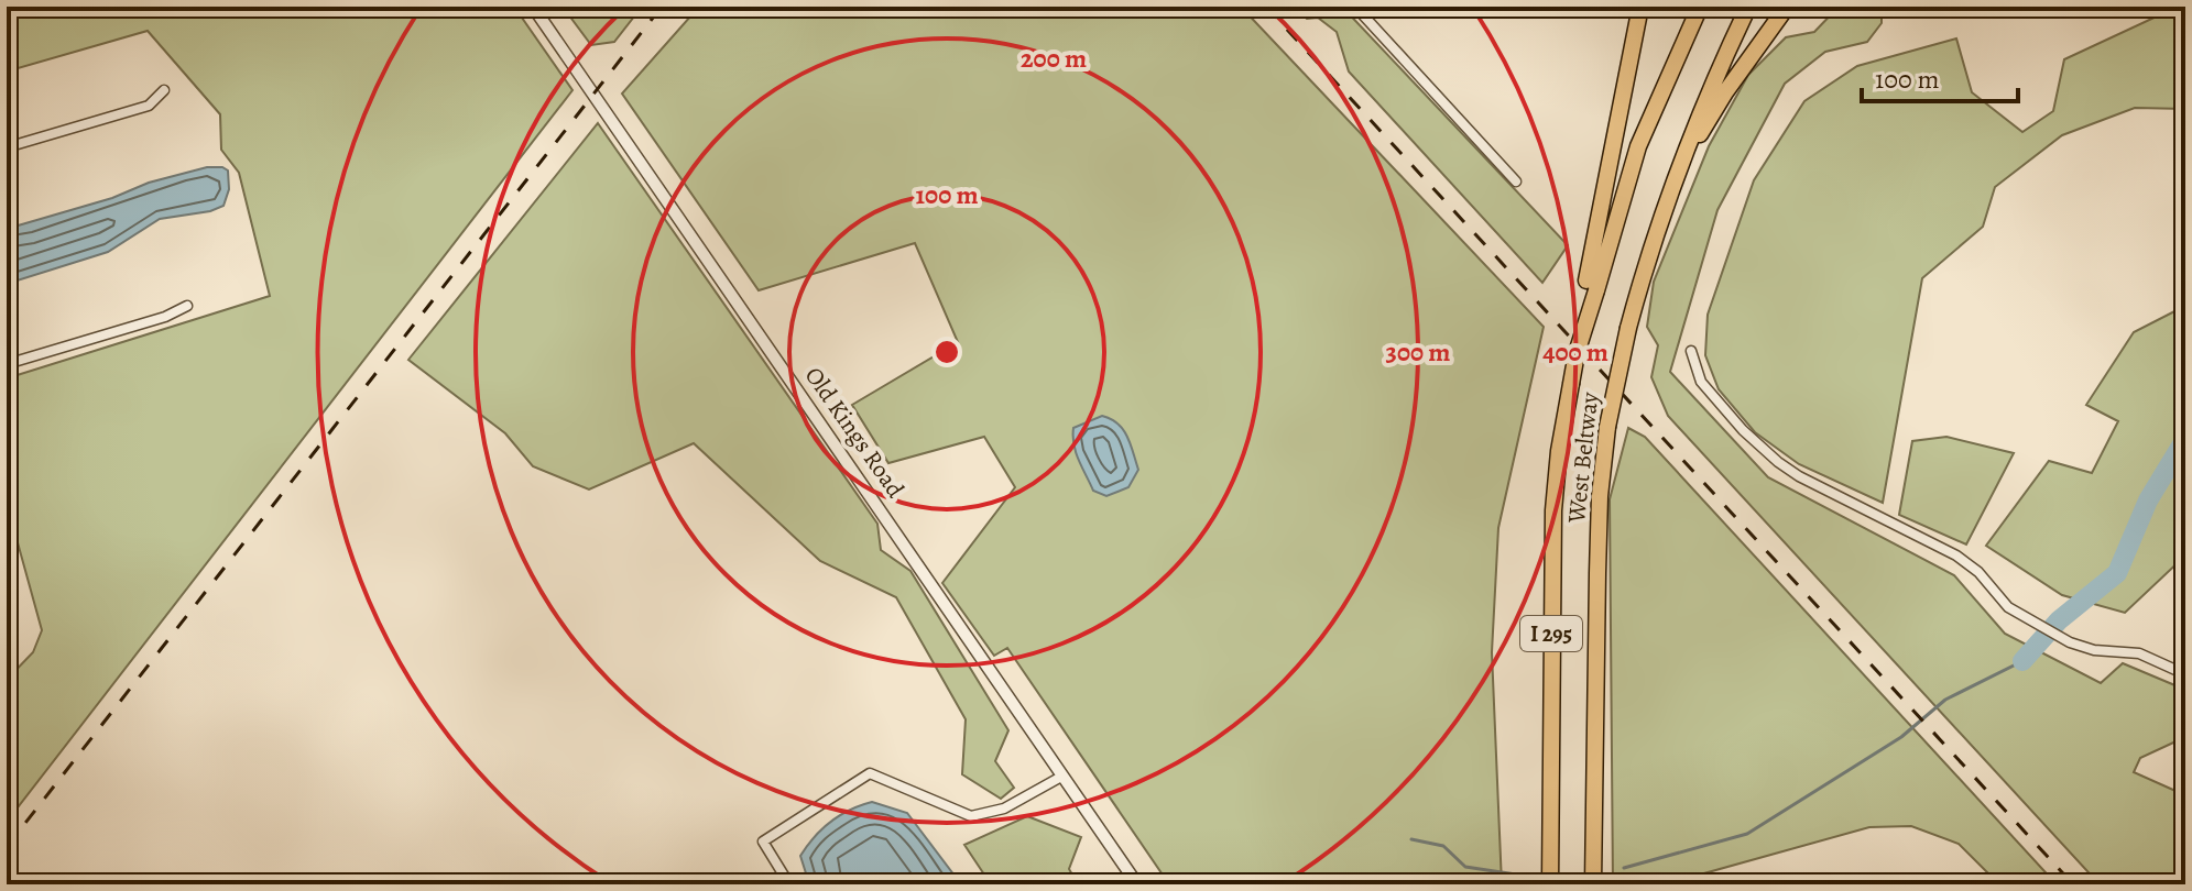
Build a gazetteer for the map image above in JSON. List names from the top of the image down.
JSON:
{
  "streets": {
    "highway": ["West Beltway", "I 295"],
    "street": ["Old Kings Road"]
  },
  "scale_bar": "100 m",
  "rings": [
    "200 m",
    "100 m",
    "300 m",
    "400 m"
  ]
}
